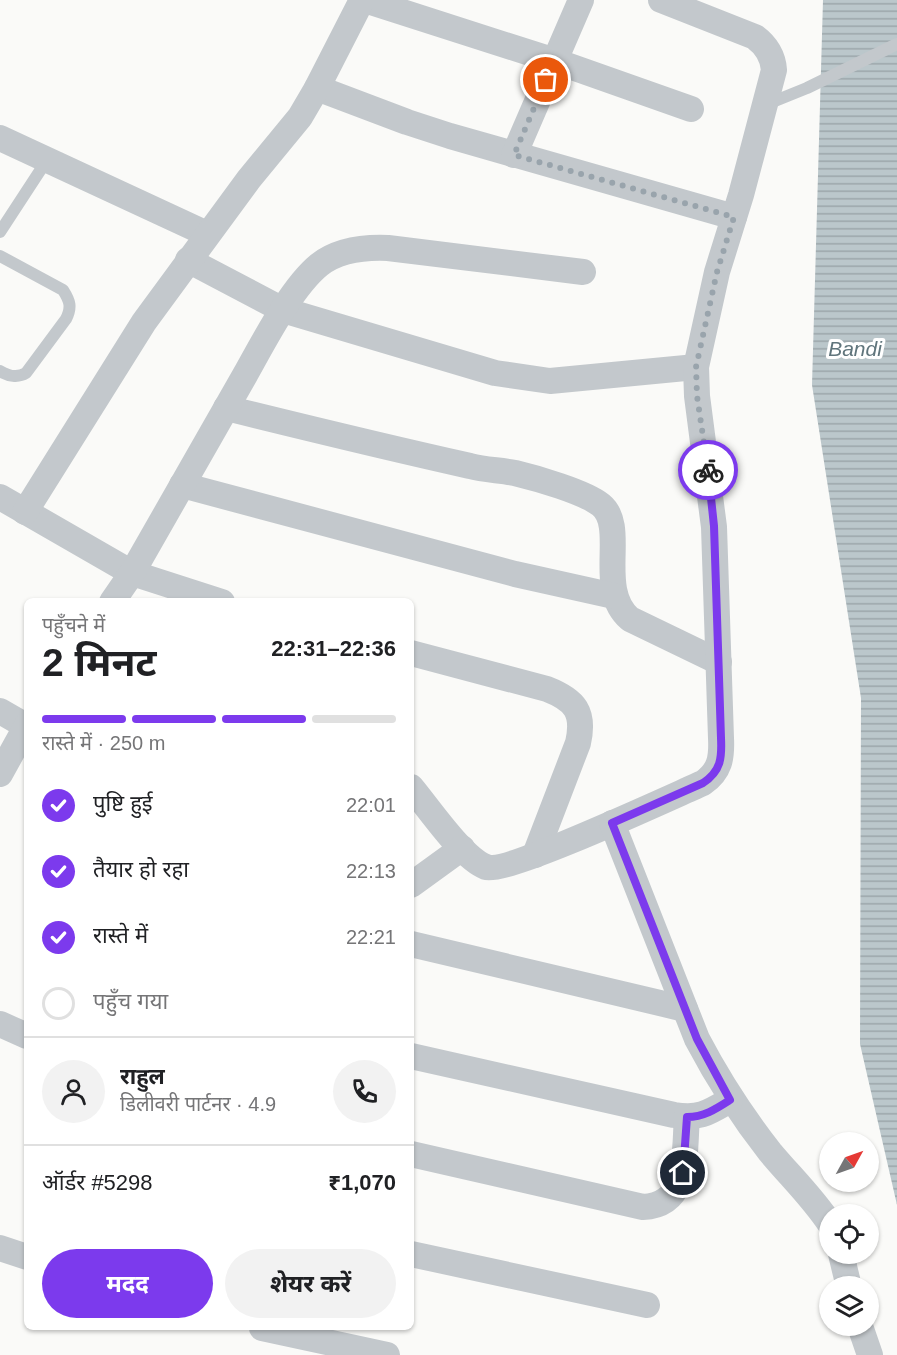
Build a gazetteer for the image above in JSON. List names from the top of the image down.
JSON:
{
  "water": ["Bandi"],
  "north": "top right",
  "page": {
    "heading": ["2 मिनट", "पहुँचने में", "22:31–22:36"],
    "panel": [
      "राहुल",
      "डिलीवरी पार्टनर · 4.9",
      "ऑर्डर #5298",
      "₹1,070"
    ],
    "bar": "रास्ते में · 250 m",
    "list": [
      ["पुष्टि हुई", "22:01"],
      ["तैयार हो रहा", "22:13"],
      ["रास्ते में", "22:21"],
      "पहुँच गया"
    ],
    "buttons": ["मदद", "शेयर करें"]
  }
}
